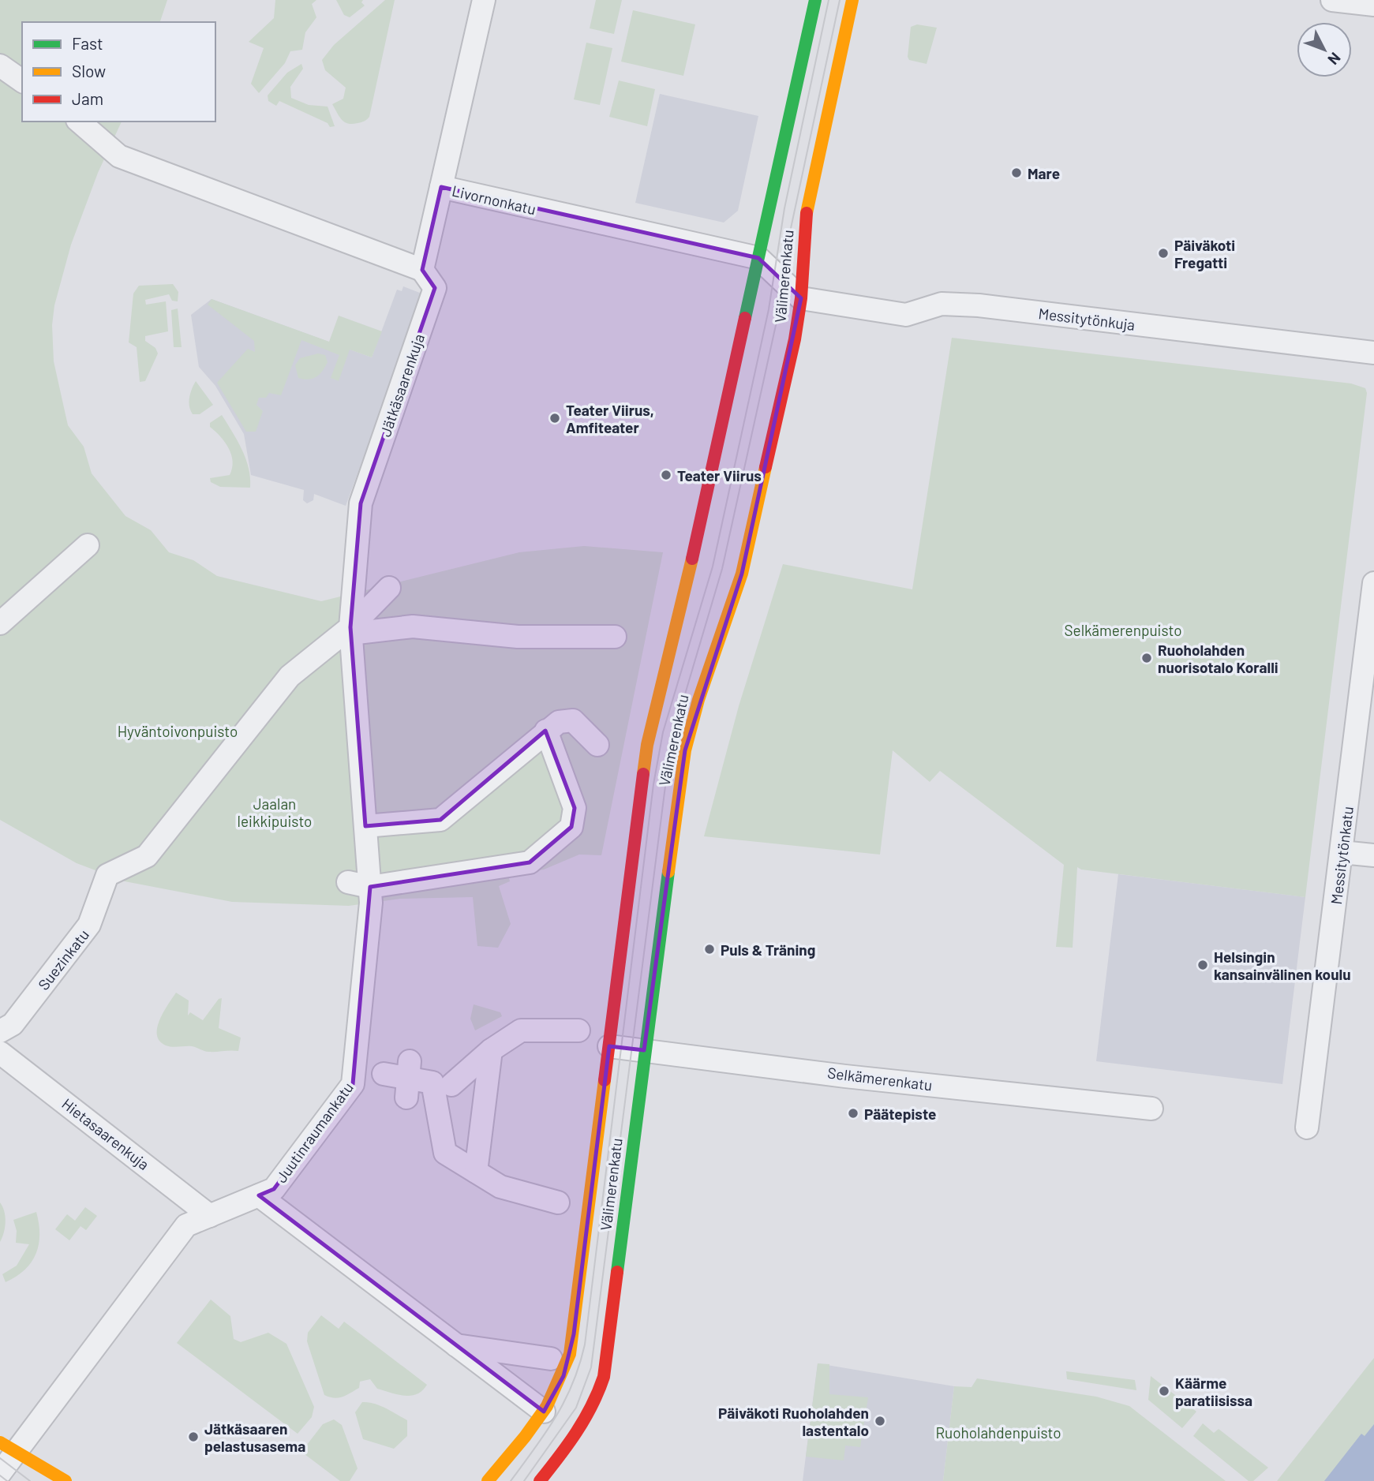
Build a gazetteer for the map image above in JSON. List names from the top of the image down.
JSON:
{
  "streets": {
    "street": [
      "Livornonkatu",
      "Välimerenkatu",
      "Messitytönkuja",
      "Jätkäsaarenkuja",
      "Messitytönkatu",
      "Suezinkatu",
      "Selkämerenkatu",
      "Juutinraumankatu",
      "Hietasaarenkuja"
    ]
  },
  "crossings": [
    ["Livornonkatu", "Välimerenkatu"],
    ["Livornonkatu", "Jätkäsaarenkuja"],
    ["Välimerenkatu", "Messitytönkuja"],
    ["Välimerenkatu", "Selkämerenkatu"],
    ["Jätkäsaarenkuja", "Juutinraumankatu"],
    ["Suezinkatu", "Juutinraumankatu"],
    ["Juutinraumankatu", "Hietasaarenkuja"]
  ],
  "parks": [
    "Selkämerenpuisto",
    "Hyväntoivonpuisto",
    "Jaalan leikkipuisto",
    "Ruoholahdenpuisto"
  ],
  "places": [
    "Mare",
    "Päiväkoti Fregatti",
    "Teater Viirus, Amfiteater",
    "Teater Viirus",
    "Ruoholahden nuorisotalo Koralli",
    "Puls & Träning",
    "Helsingin kansainvälinen koulu",
    "Päätepiste",
    "Käärme paratiisissa",
    "Päiväkoti Ruoholahden lastentalo",
    "Jätkäsaaren pelastusasema"
  ],
  "legend": ["Fast", "Slow", "Jam"],
  "north": "bottom right"
}
